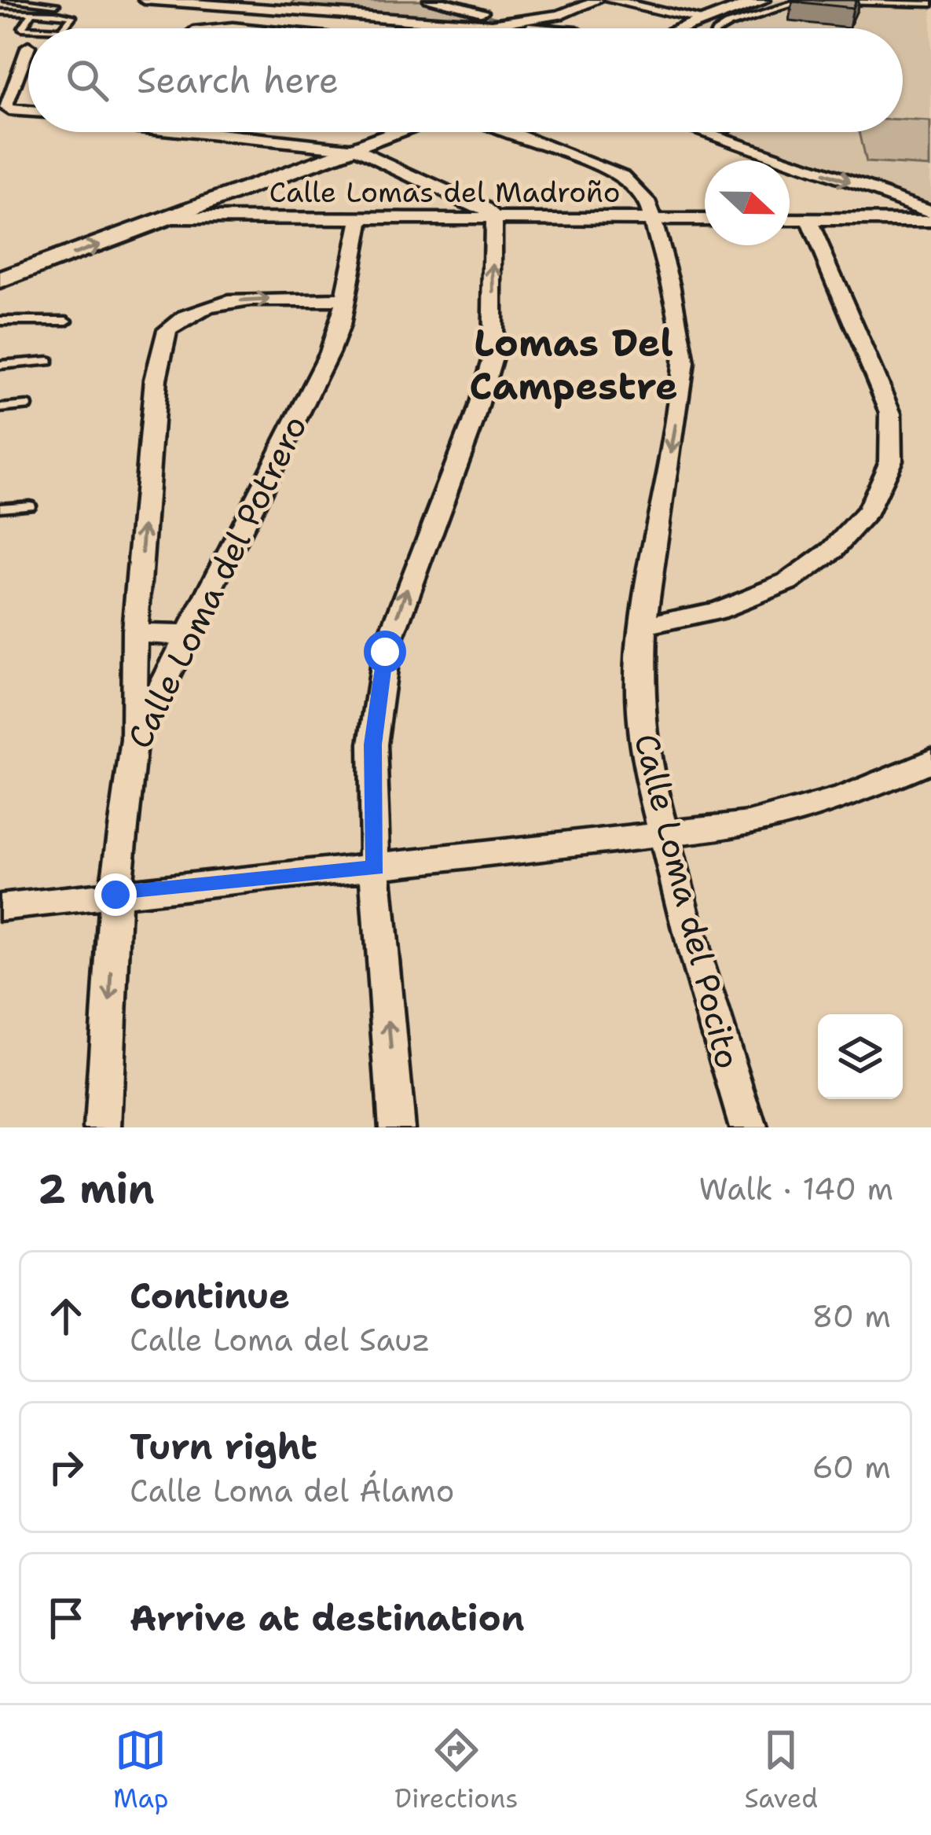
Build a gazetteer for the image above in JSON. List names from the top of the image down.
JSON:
{
  "streets": {
    "street": ["Calle Lomas del Madroño", "Calle Loma del Potrero", "Calle Loma del Pocito"]
  },
  "crossings": [
    ["Calle Lomas del Madroño", "Calle Loma del Potrero"],
    ["Calle Lomas del Madroño", "Calle Loma del Pocito"]
  ],
  "districts": ["Lomas Del Campestre"],
  "north": "right",
  "page": {
    "search": "Search here",
    "heading": ["2 min", "Walk · 140 m"],
    "list": [
      ["Continue", "Calle Loma del Sauz", "80 m"],
      ["Turn right", "Calle Loma del Álamo", "60 m"],
      "Arrive at destination"
    ],
    "nav": ["Map", "Directions", "Saved"]
  }
}
